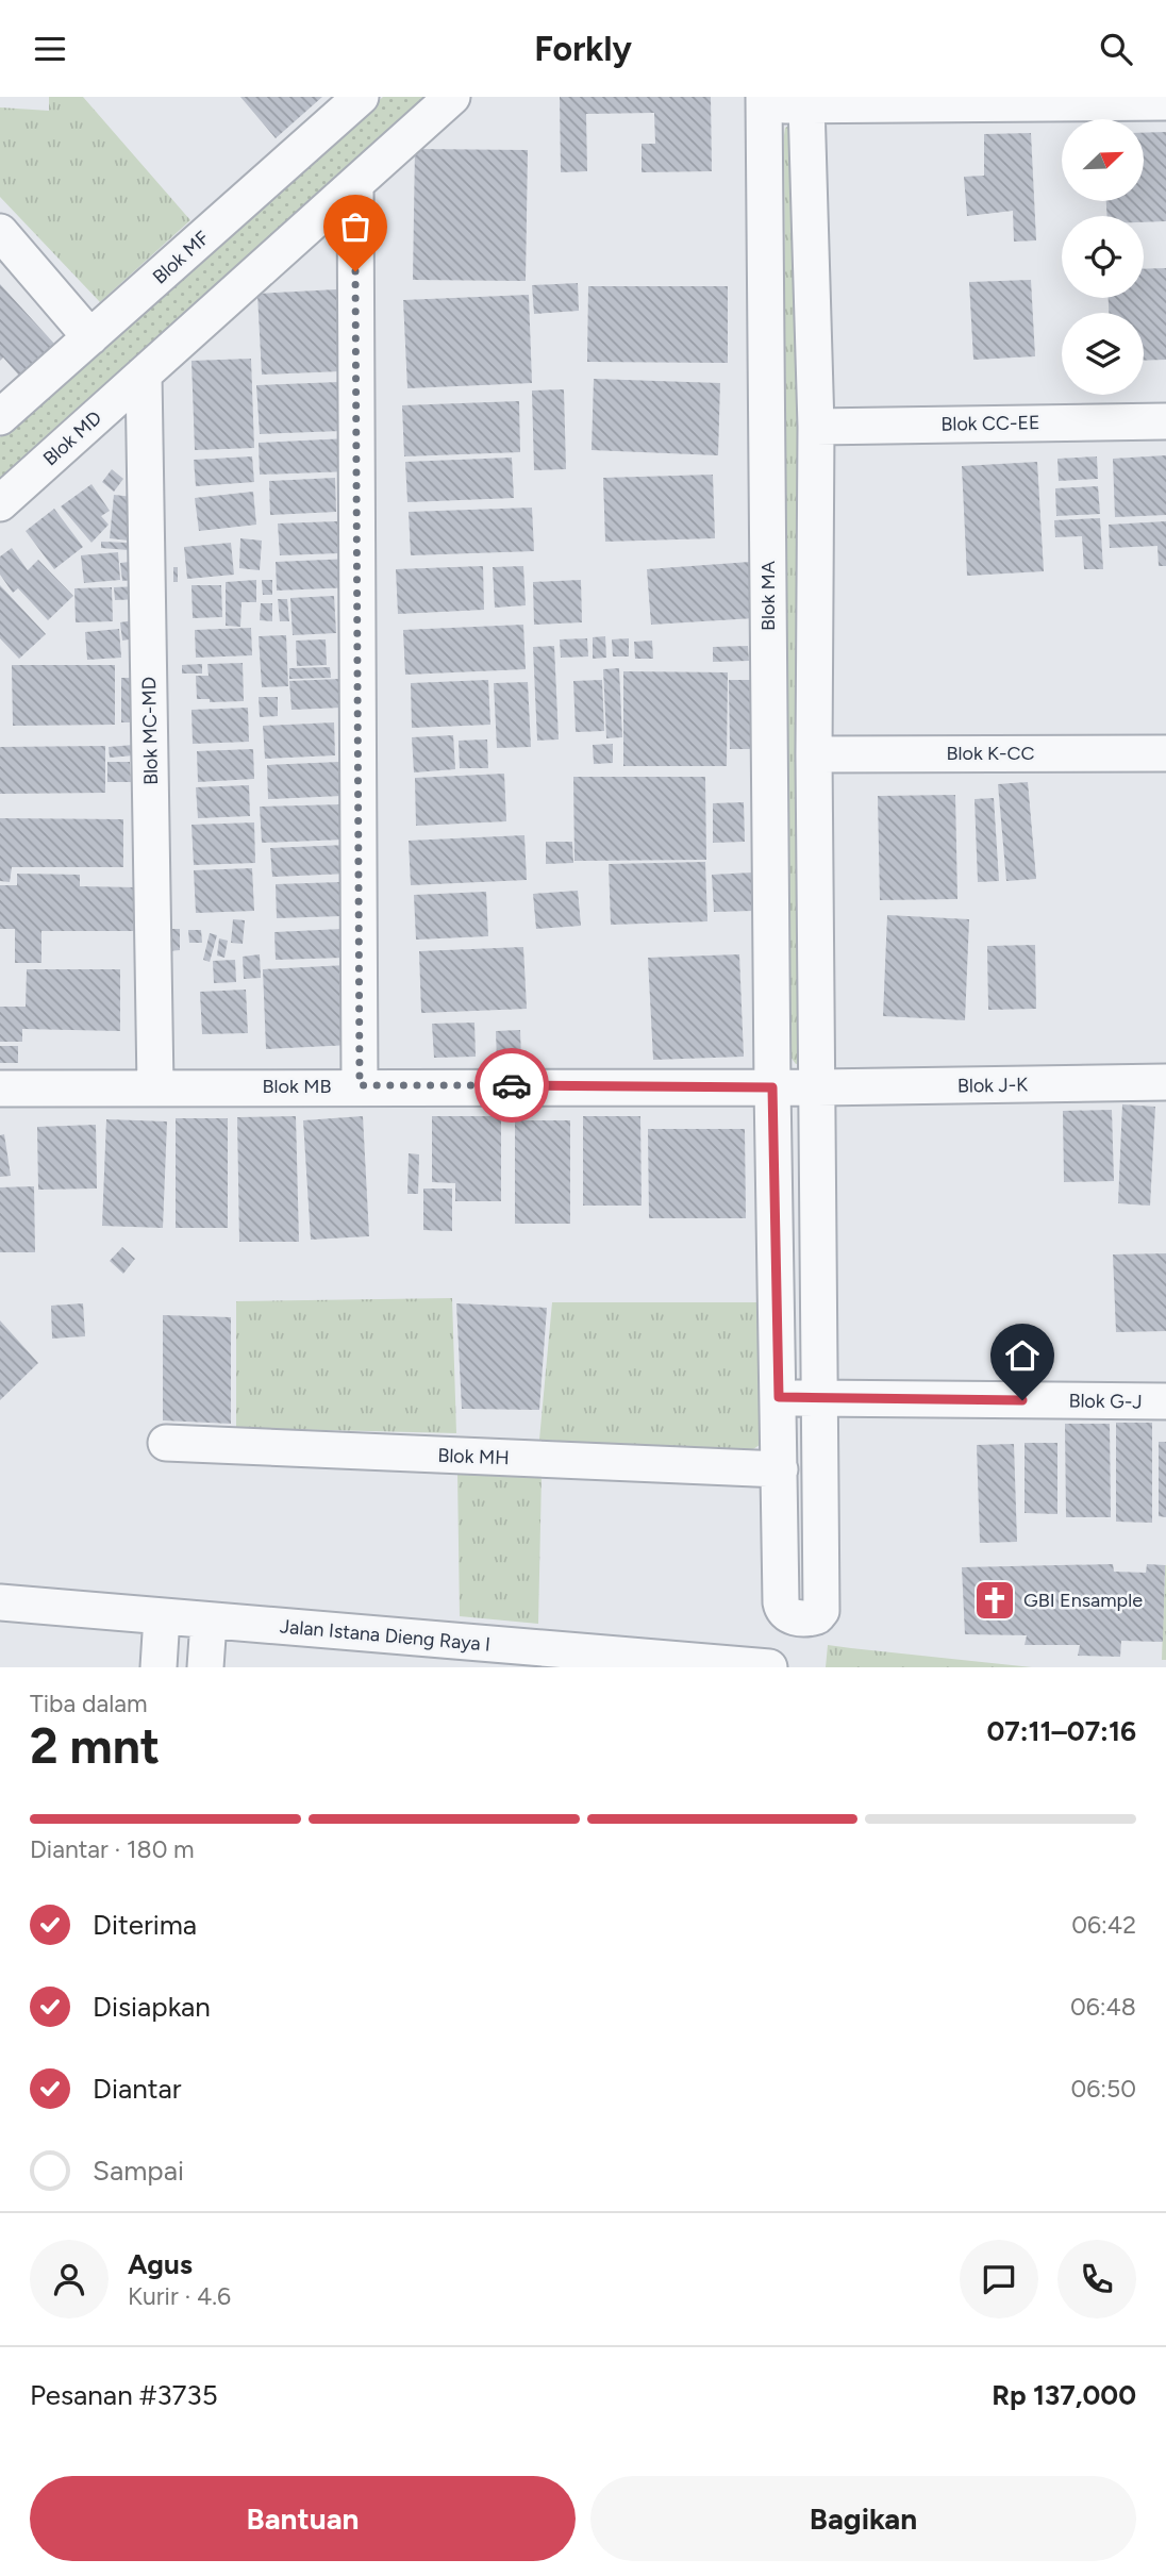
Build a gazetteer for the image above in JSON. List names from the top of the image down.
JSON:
{
  "streets": {
    "street": [
      "Blok MF",
      "Blok CC-EE",
      "Blok MD",
      "Blok MA",
      "Blok MC-MD",
      "Blok K-CC",
      "Blok J-K",
      "Blok MB",
      "Blok G-J",
      "Blok MH",
      "Jalan Istana Dieng Raya I"
    ]
  },
  "crossings": [
    ["Blok MD", "Blok MC-MD"],
    ["Blok MA", "Blok J-K"],
    ["Blok MA", "Blok MB"],
    ["Blok MA", "Blok G-J"],
    ["Blok MA", "Blok MH"],
    ["Blok MC-MD", "Blok MB"],
    ["Blok J-K", "Blok MB"]
  ],
  "places": {
    "church": ["GBI Ensample"]
  },
  "north": "top right",
  "page": {
    "header": "Forkly",
    "heading": ["2 mnt", "Tiba dalam", "07:11–07:16"],
    "panel": [
      "Agus",
      "Kurir · 4.6",
      "Pesanan #3735",
      "Rp 137,000"
    ],
    "bar": "Diantar · 180 m",
    "list": [
      ["Diterima", "06:42"],
      ["Disiapkan", "06:48"],
      ["Diantar", "06:50"],
      "Sampai"
    ],
    "buttons": ["Bantuan", "Bagikan"]
  }
}
